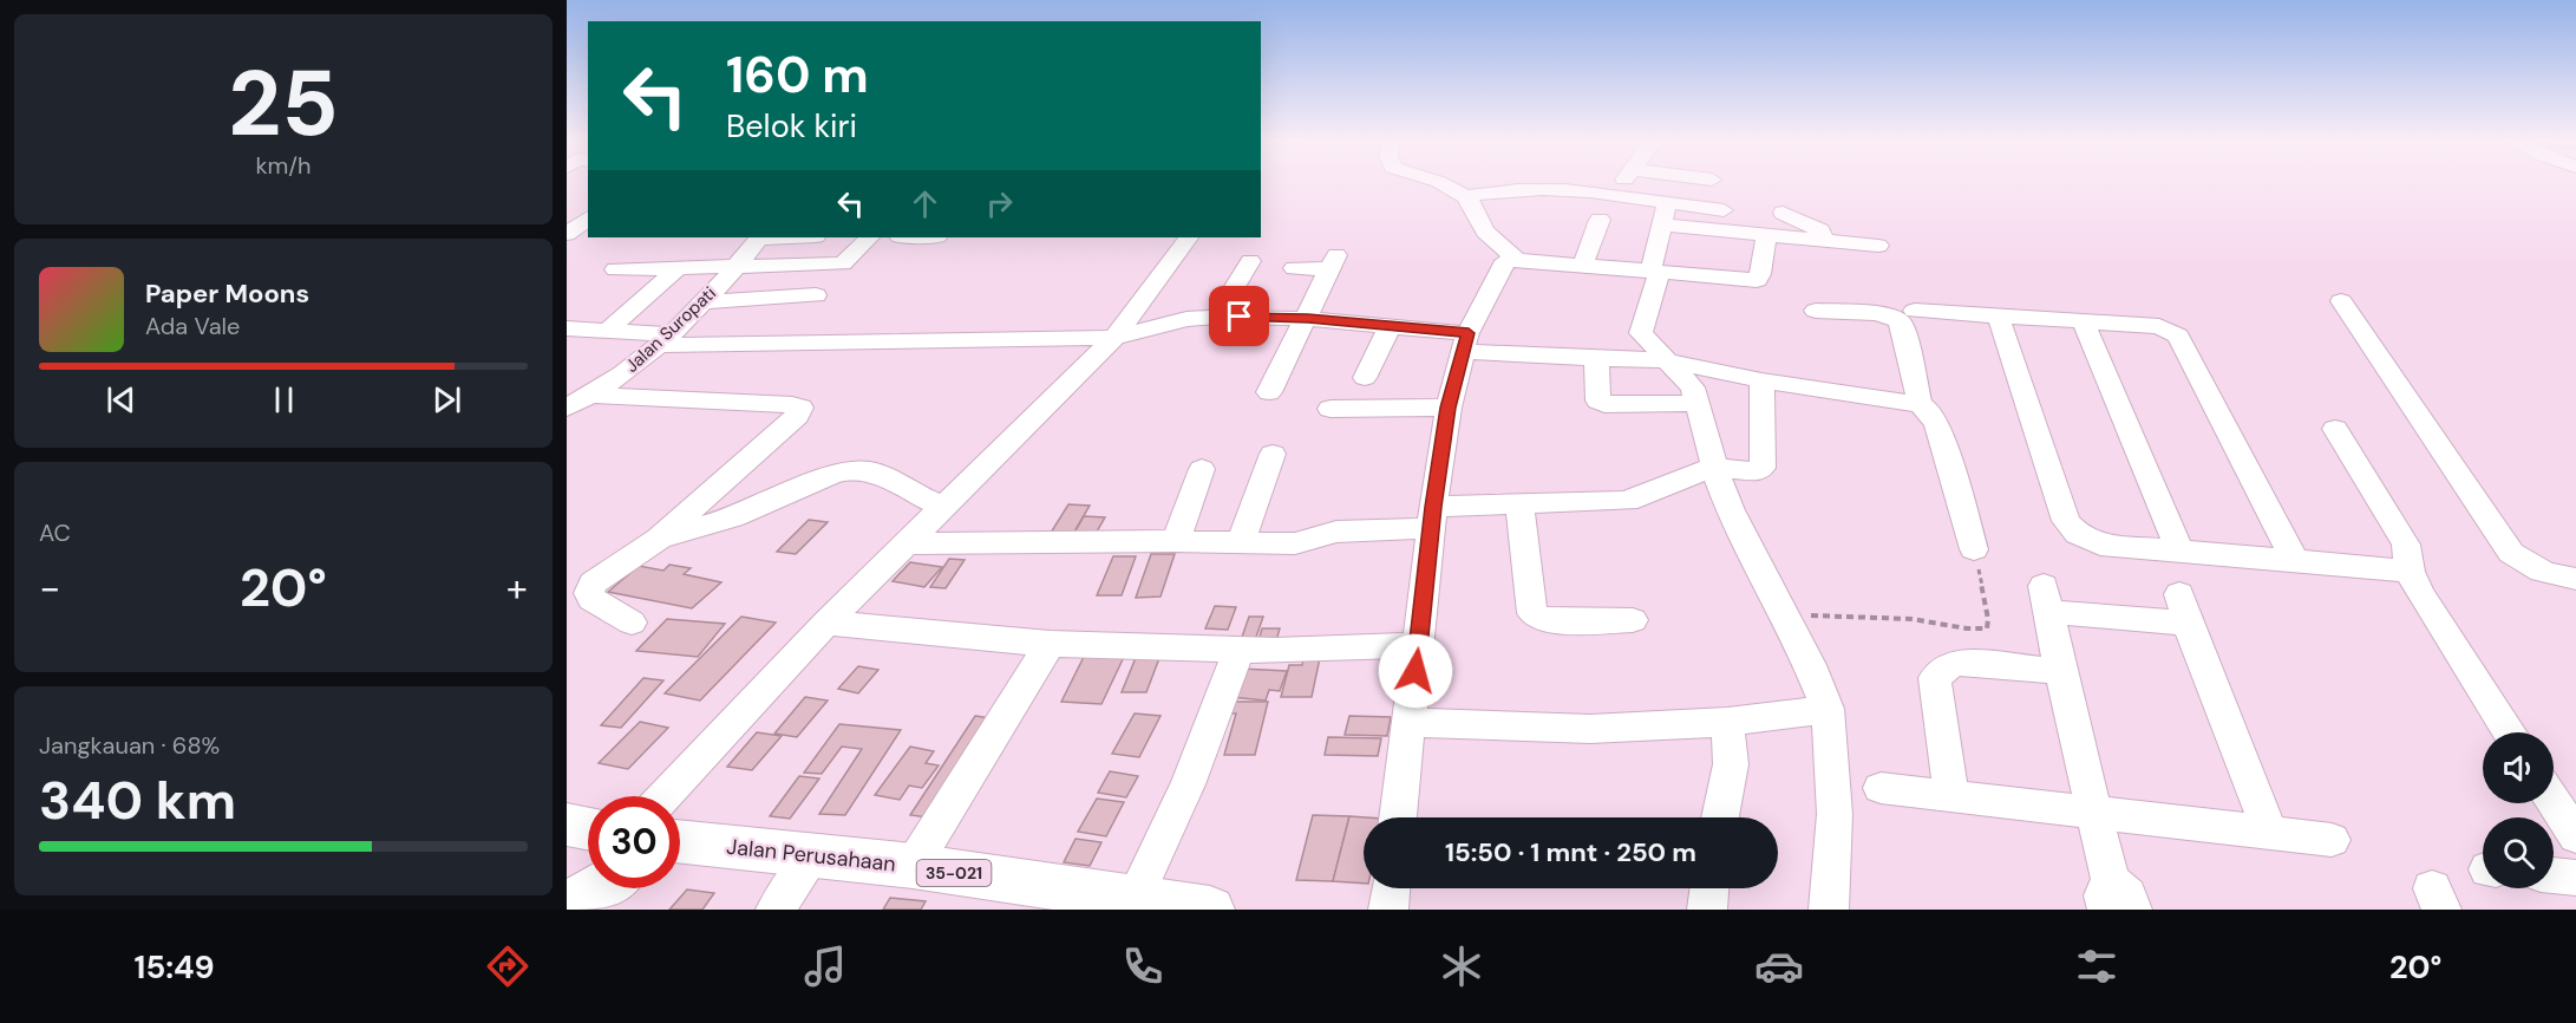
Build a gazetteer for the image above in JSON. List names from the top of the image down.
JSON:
{
  "streets": {
    "main road": ["Jalan Perusahaan", "35-021"],
    "street": ["Jalan Suropati"]
  },
  "page": {
    "tile": [
      ["25", "km/h"],
      "AC",
      ["Jangkauan · 68%", "340 km"]
    ],
    "turn": ["160 m", "Belok kiri"],
    "song": ["Paper Moons", "Ada Vale"],
    "heat": ["−", "20°", "+"],
    "limit": "30",
    "trip": "15:50 · 1 mnt · 250 m",
    "tabs": ["15:49", "20°"]
  }
}
